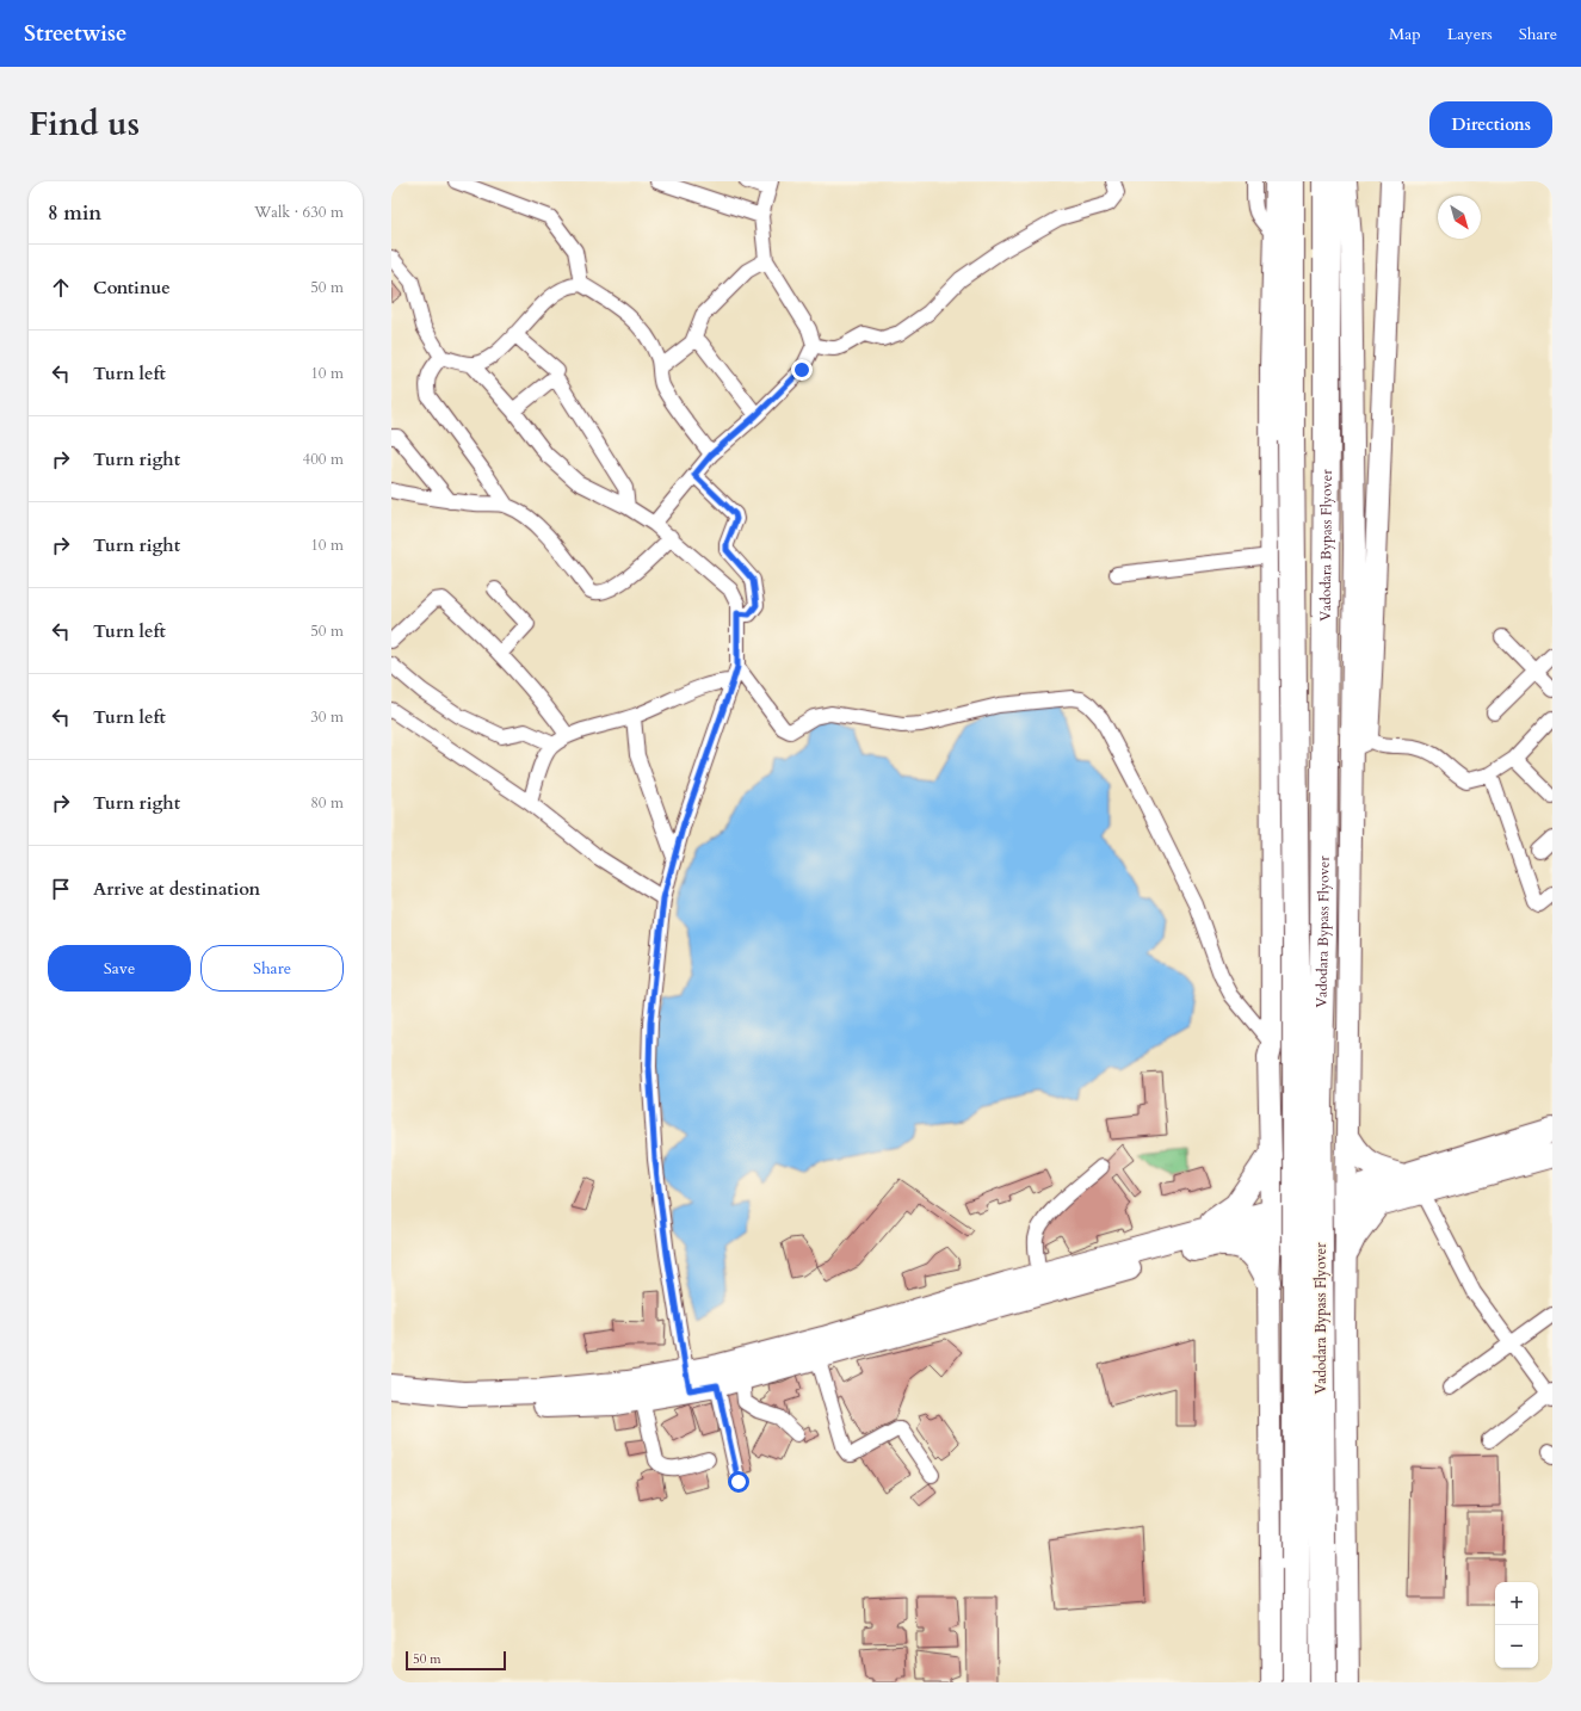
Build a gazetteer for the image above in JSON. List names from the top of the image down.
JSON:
{
  "streets": {
    "highway": ["Vadodara Bypass Flyover"]
  },
  "scale_bar": "50 m",
  "north": "bottom right",
  "page": {
    "header": "Streetwise",
    "nav": ["Map", "Layers", "Share"],
    "title": "Find us",
    "buttons": [
      "Directions",
      ["Save", "Share"]
    ],
    "heading": ["8 min", "Walk · 630 m"],
    "list": [
      ["Continue", "50 m"],
      ["Turn left", "10 m"],
      ["Turn right", "400 m"],
      ["Turn right", "10 m"],
      ["Turn left", "50 m"],
      ["Turn left", "30 m"],
      ["Turn right", "80 m"],
      "Arrive at destination"
    ],
    "map_buttons": ["+", "−"],
    "scale": "50 m"
  }
}
